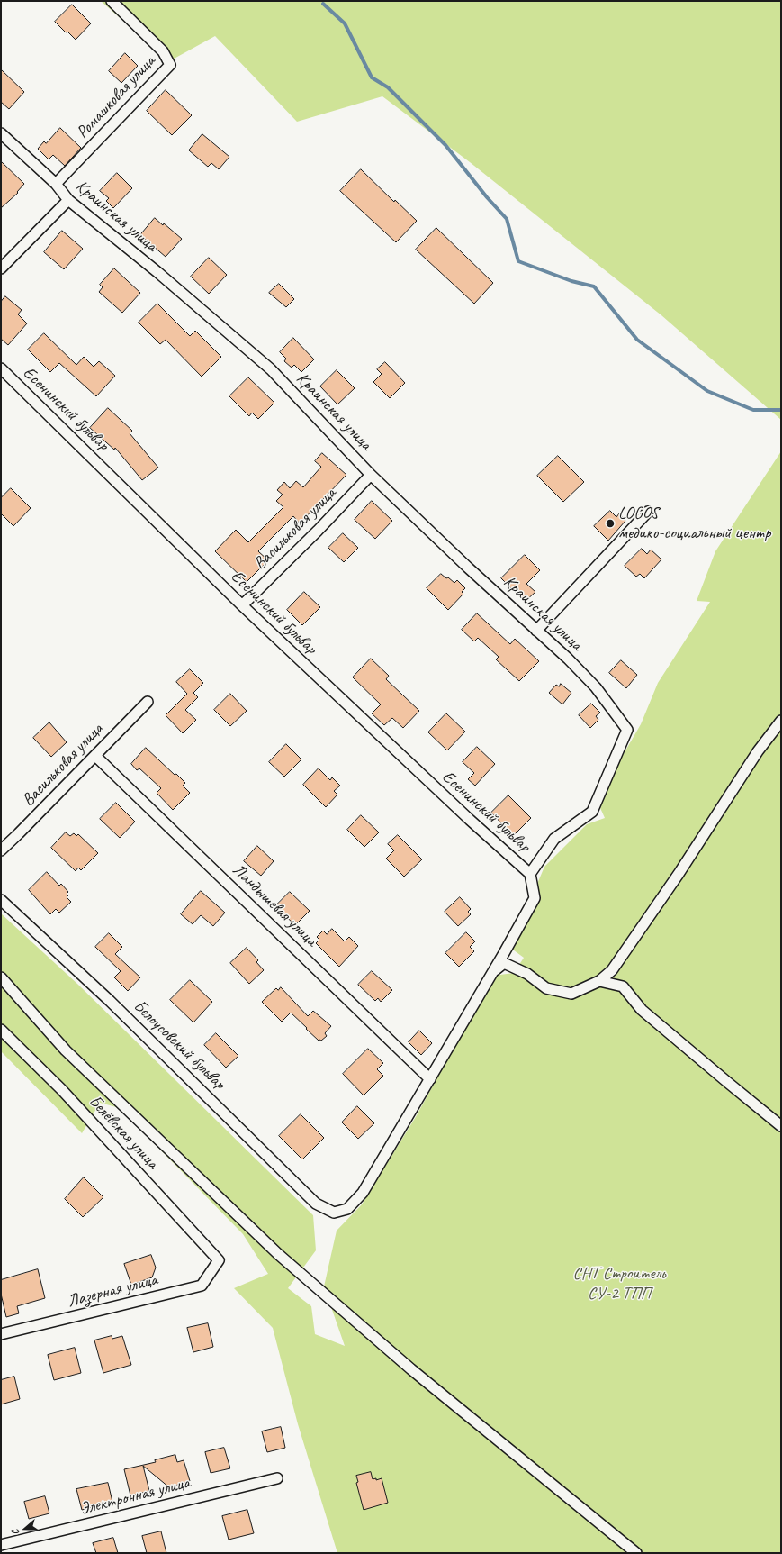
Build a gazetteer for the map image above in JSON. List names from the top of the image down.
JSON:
{
  "streets": {
    "street": [
      "Ромашковая улица",
      "Краинская улица",
      "Есенинский бульвар",
      "Васильковая улица",
      "Ландышевая улица",
      "Белоусовский бульвар",
      "Белёвская улица",
      "Лазерная улица",
      "Электронная улица"
    ]
  },
  "crossings": [
    ["Ромашковая улица", "Краинская улица"],
    ["Краинская улица", "Есенинский бульвар"],
    ["Краинская улица", "Васильковая улица"],
    ["Есенинский бульвар", "Васильковая улица"],
    ["Васильковая улица", "Ландышевая улица"],
    ["Ландышевая улица", "Белоусовский бульвар"],
    ["Белёвская улица", "Лазерная улица"]
  ],
  "parks": ["СНТ Строитель СУ-2 ТПП"],
  "places": ["LOGOS медико-социальный центр"],
  "north": "left"
}
